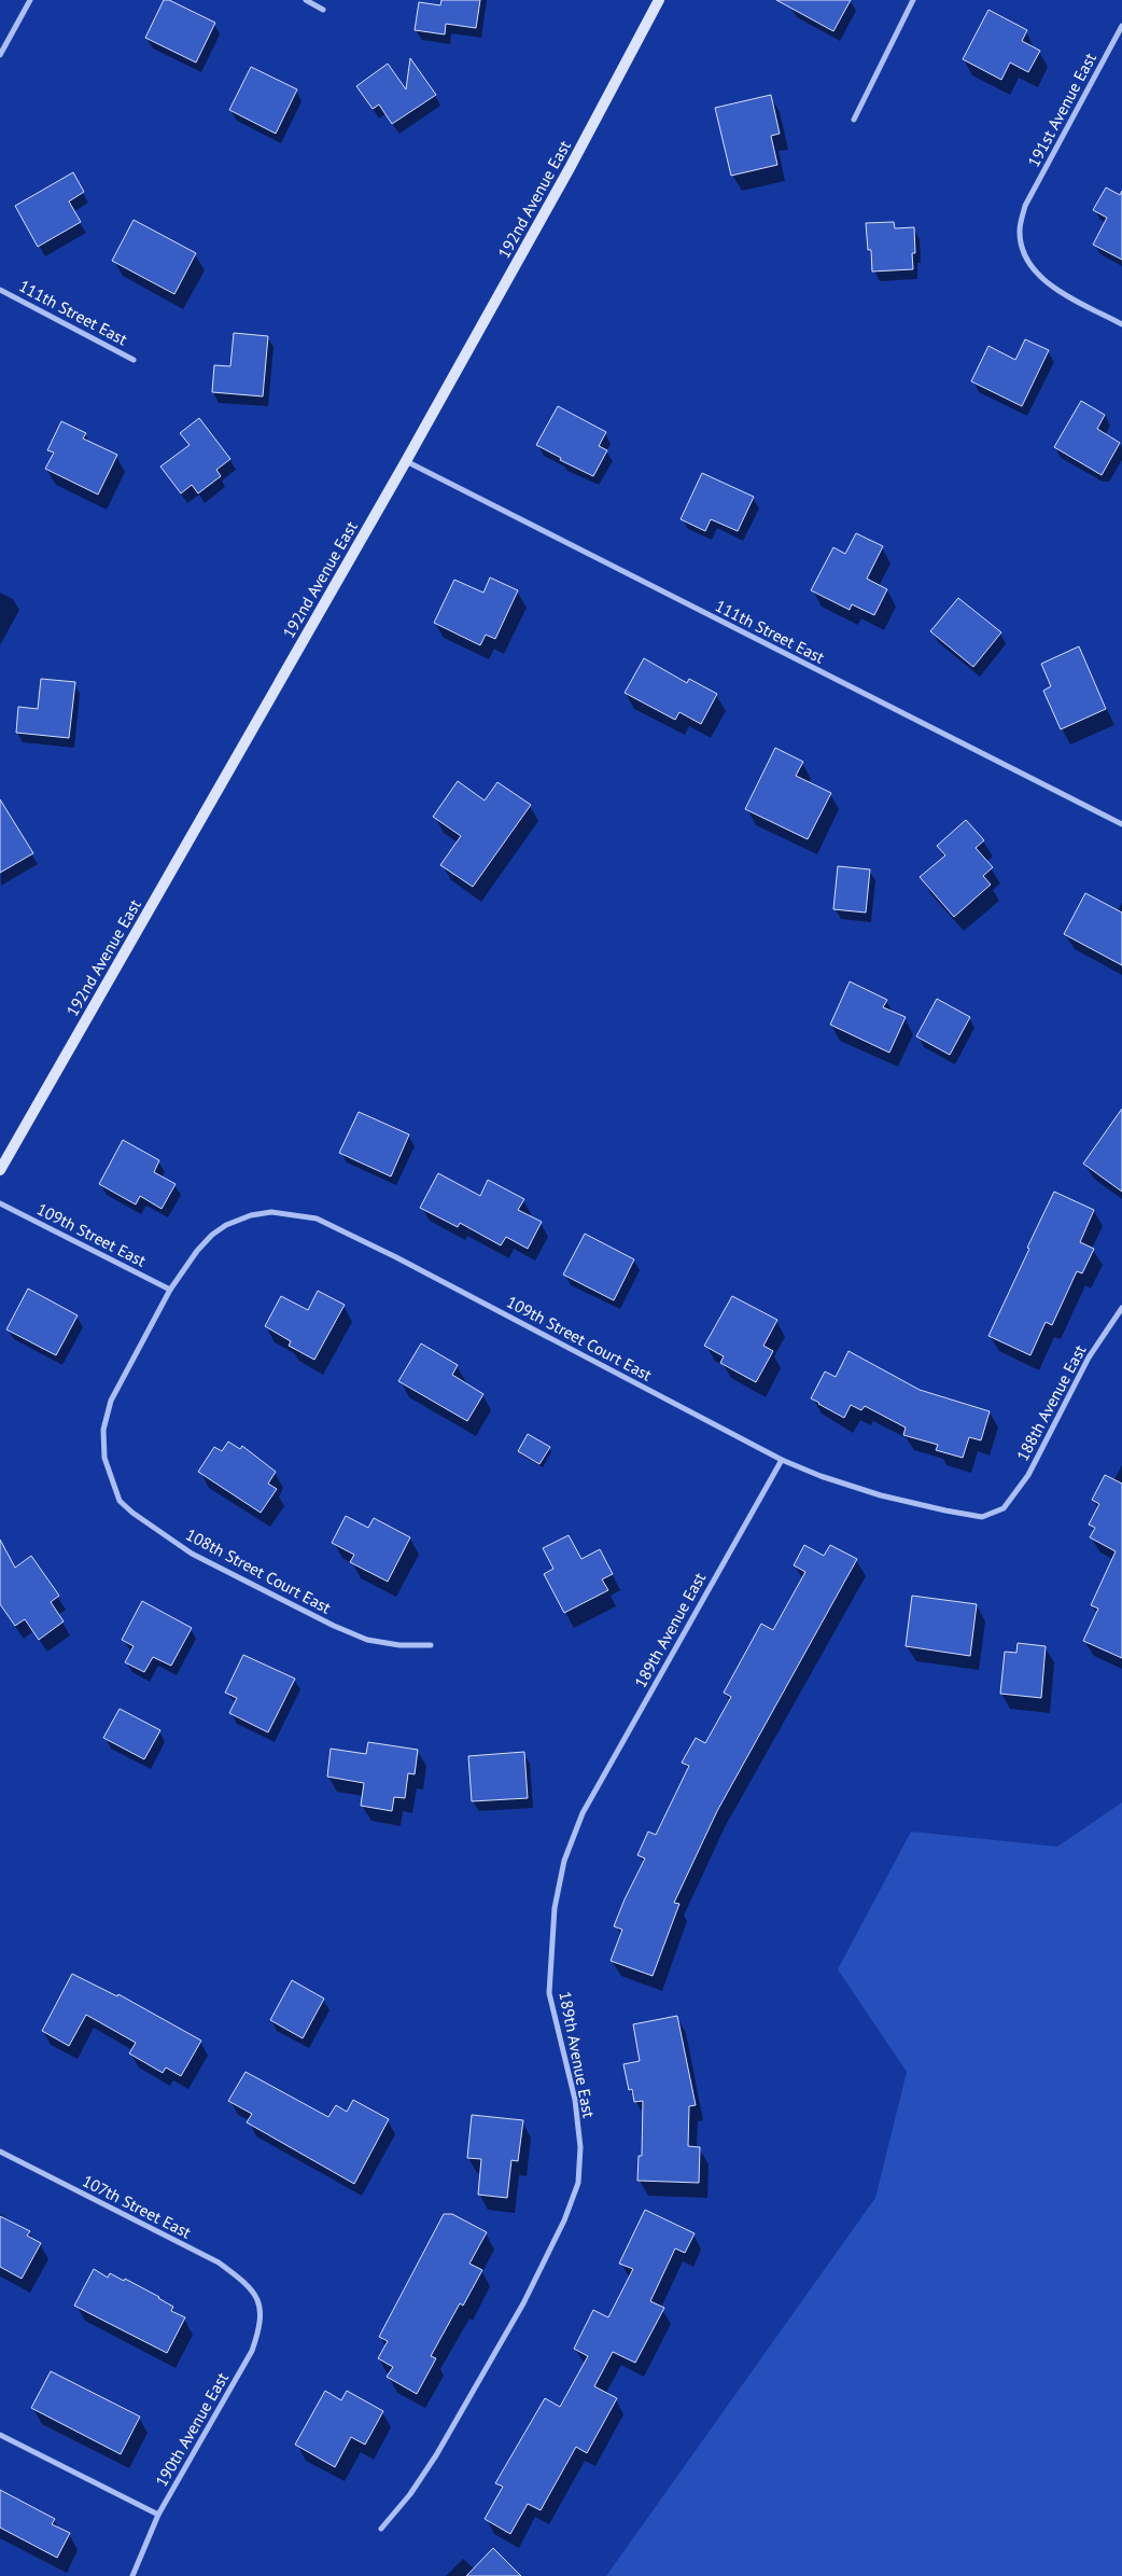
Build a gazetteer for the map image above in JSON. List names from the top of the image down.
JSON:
{
  "streets": {
    "street": [
      "191st Avenue East",
      "192nd Avenue East",
      "111th Street East",
      "109th Street East",
      "109th Street Court East",
      "188th Avenue East",
      "108th Street Court East",
      "189th Avenue East",
      "107th Street East",
      "190th Avenue East"
    ]
  },
  "crossings": [
    ["192nd Avenue East", "111th Street East"],
    ["109th Street East", "109th Street Court East"],
    ["109th Street East", "108th Street Court East"],
    ["109th Street Court East", "188th Avenue East"],
    ["109th Street Court East", "108th Street Court East"],
    ["109th Street Court East", "189th Avenue East"],
    ["107th Street East", "190th Avenue East"]
  ]
}
